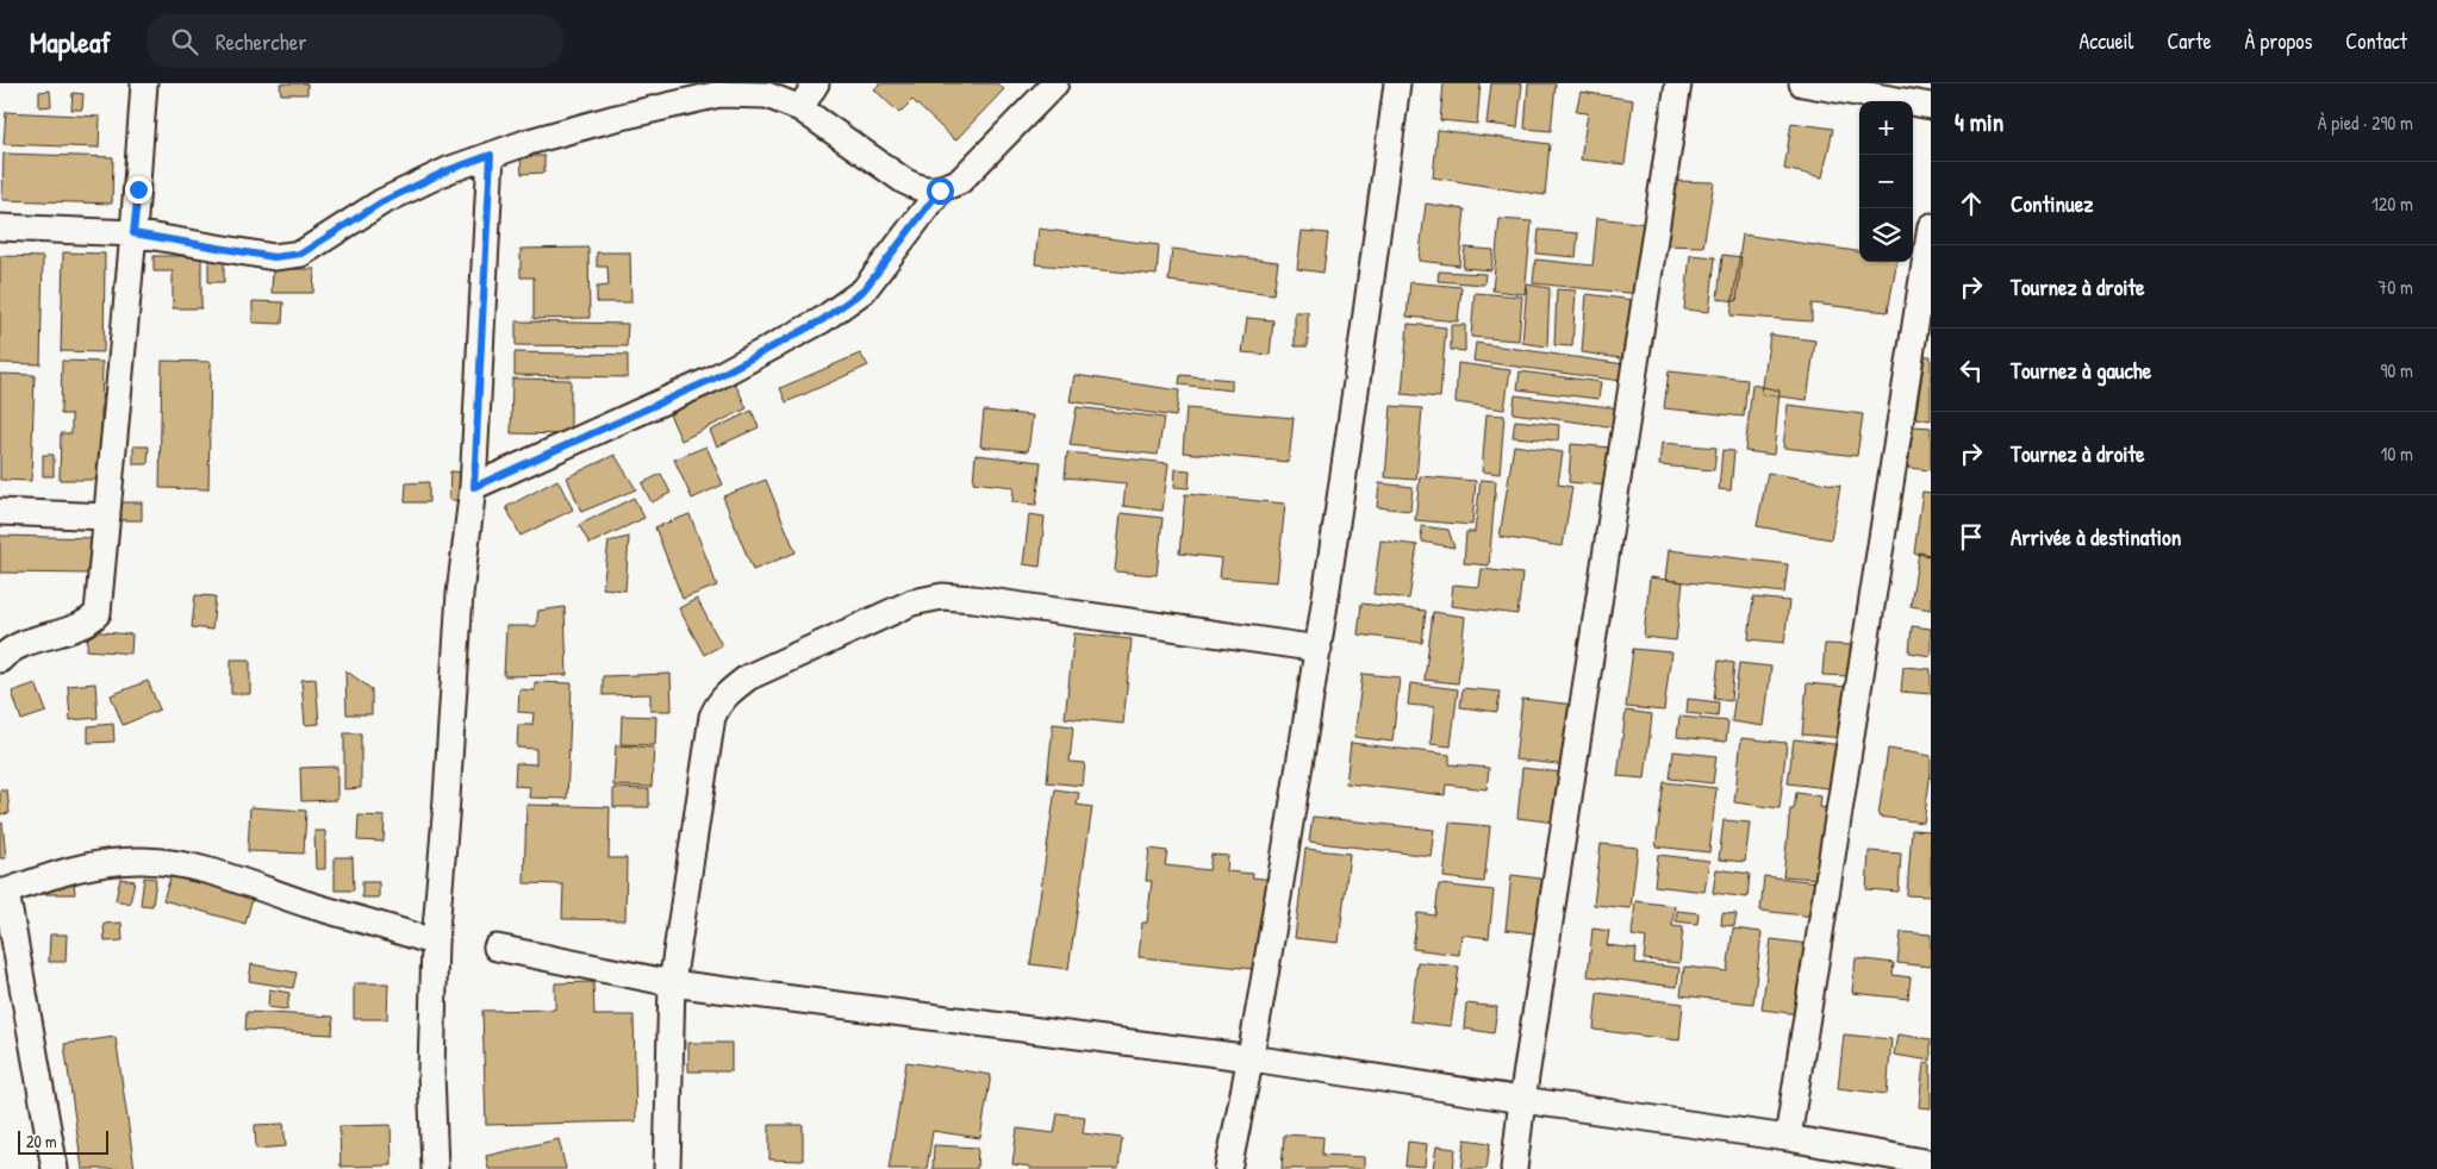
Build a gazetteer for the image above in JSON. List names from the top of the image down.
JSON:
{
  "scale_bar": "20 m",
  "page": {
    "header": "Mapleaf",
    "search": "Rechercher",
    "nav": [
      "Accueil",
      "Carte",
      "À propos",
      "Contact"
    ],
    "heading": ["4 min", "À pied · 290 m"],
    "map_buttons": ["+", "−"],
    "list": [
      ["Continuez", "120 m"],
      ["Tournez à droite", "70 m"],
      ["Tournez à gauche", "90 m"],
      ["Tournez à droite", "10 m"],
      "Arrivée à destination"
    ],
    "scale": "20 m"
  }
}
